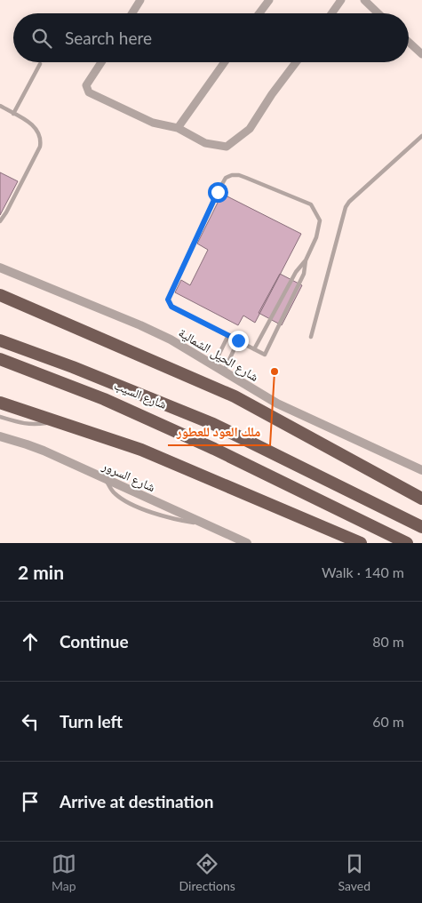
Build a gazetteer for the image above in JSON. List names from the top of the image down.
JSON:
{
  "streets": {
    "highway": ["شارع السيب"],
    "street": ["شارع الحيل الشمالية", "شارع السرور"]
  },
  "places": ["ملك العود للعطور"],
  "page": {
    "search": "Search here",
    "heading": ["2 min", "Walk · 140 m"],
    "list": [
      ["Continue", "80 m"],
      ["Turn left", "60 m"],
      "Arrive at destination"
    ],
    "nav": ["Map", "Directions", "Saved"]
  }
}
